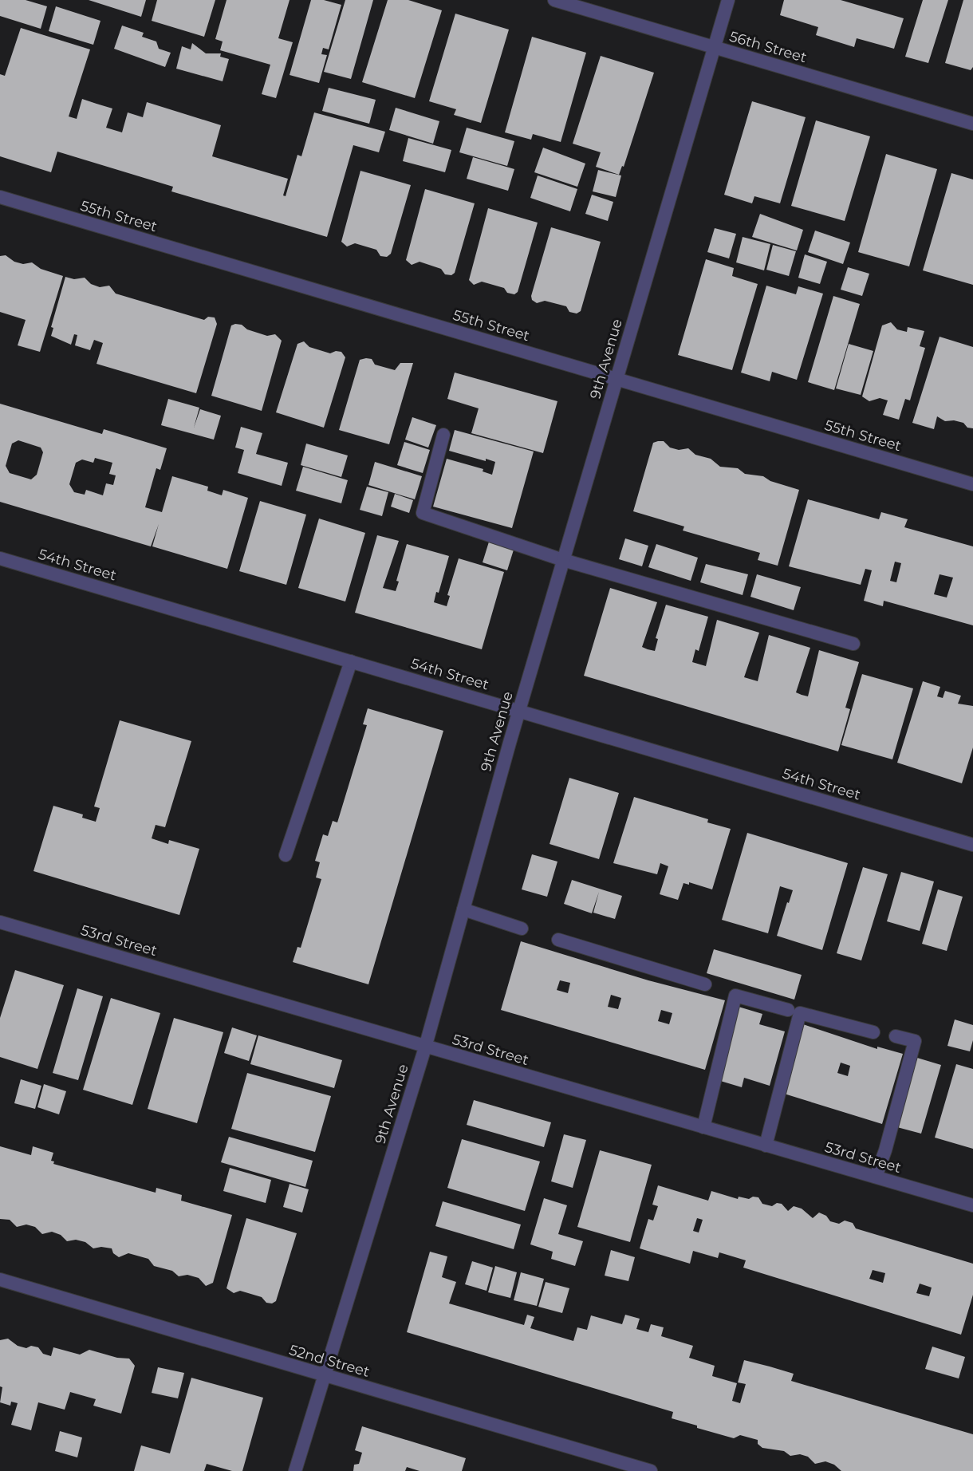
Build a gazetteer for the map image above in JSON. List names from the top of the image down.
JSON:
{
  "streets": {
    "street": [
      "56th Street",
      "55th Street",
      "9th Avenue",
      "54th Street",
      "53rd Street",
      "52nd Street"
    ]
  },
  "crossings": [
    ["56th Street", "9th Avenue"],
    ["55th Street", "9th Avenue"],
    ["9th Avenue", "54th Street"],
    ["9th Avenue", "53rd Street"],
    ["9th Avenue", "52nd Street"]
  ]
}
